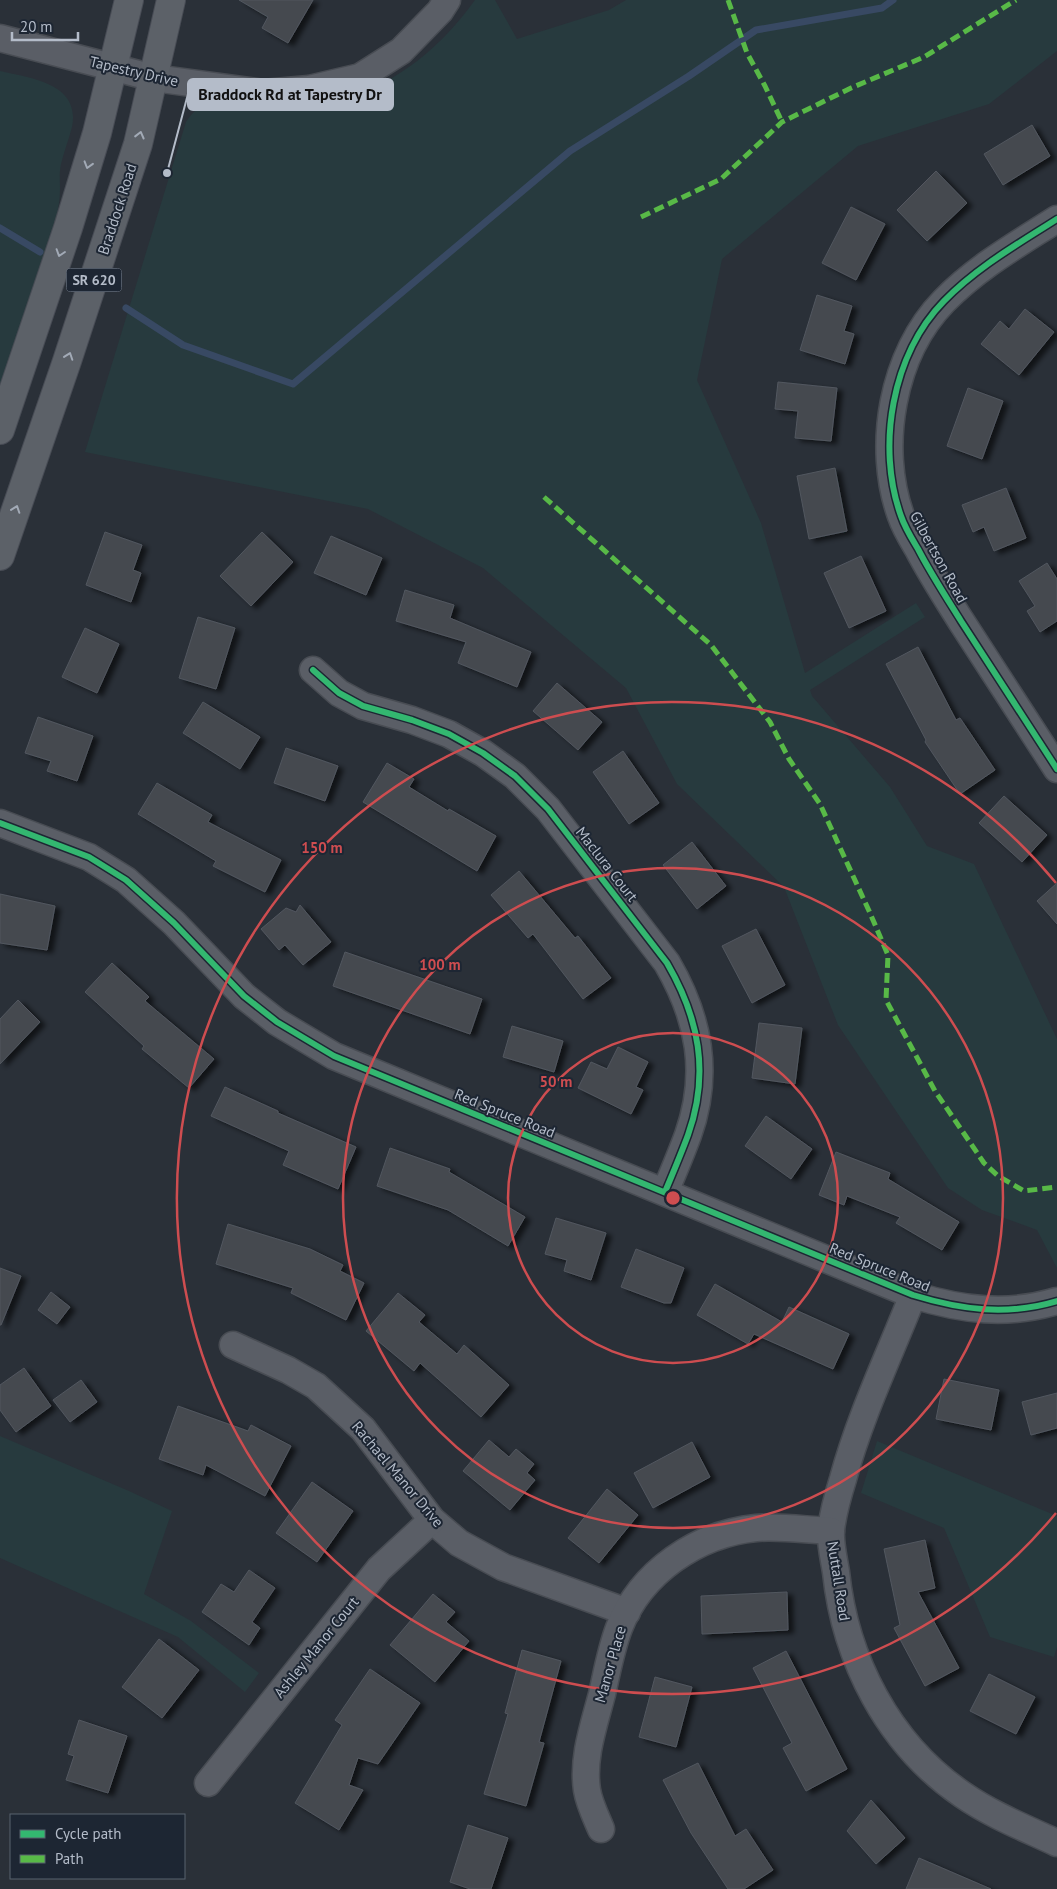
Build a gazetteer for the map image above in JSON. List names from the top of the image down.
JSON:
{
  "streets": {
    "main road": ["Braddock Road", "SR 620"],
    "street": [
      "Tapestry Drive",
      "Gilbertson Road",
      "Maclura Court",
      "Red Spruce Road",
      "Rachael Manor Drive",
      "Nuttall Road",
      "Ashley Manor Court",
      "Manor Place"
    ]
  },
  "crossings": [
    ["Tapestry Drive", "Braddock Road"],
    ["Tapestry Drive", "SR 620"],
    ["Maclura Court", "Red Spruce Road"],
    ["Red Spruce Road", "Nuttall Road"],
    ["Rachael Manor Drive", "Ashley Manor Court"],
    ["Rachael Manor Drive", "Manor Place"],
    ["Nuttall Road", "Manor Place"]
  ],
  "places": ["Braddock Rd at Tapestry Dr"],
  "legend": ["Cycle path", "Path"],
  "scale_bar": "20 m",
  "rings": ["150 m", "100 m", "50 m"]
}
